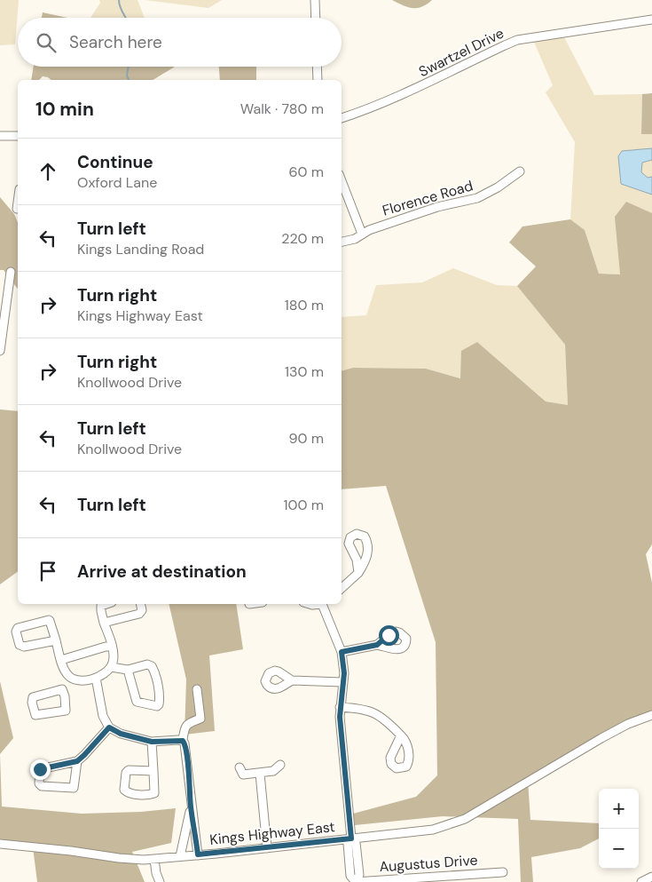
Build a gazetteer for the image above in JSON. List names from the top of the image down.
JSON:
{
  "streets": {
    "street": [
      "Swartzel Drive",
      "Florence Road",
      "Kings Highway East",
      "Augustus Drive"
    ]
  },
  "page": {
    "search": "Search here",
    "heading": ["10 min", "Walk · 780 m"],
    "list": [
      ["Continue", "Oxford Lane", "60 m"],
      ["Turn left", "Kings Landing Road", "220 m"],
      ["Turn right", "Kings Highway East", "180 m"],
      ["Turn right", "Knollwood Drive", "130 m"],
      ["Turn left", "Knollwood Drive", "90 m"],
      ["Turn left", "100 m"],
      "Arrive at destination"
    ],
    "map_buttons": ["+", "−"]
  }
}
